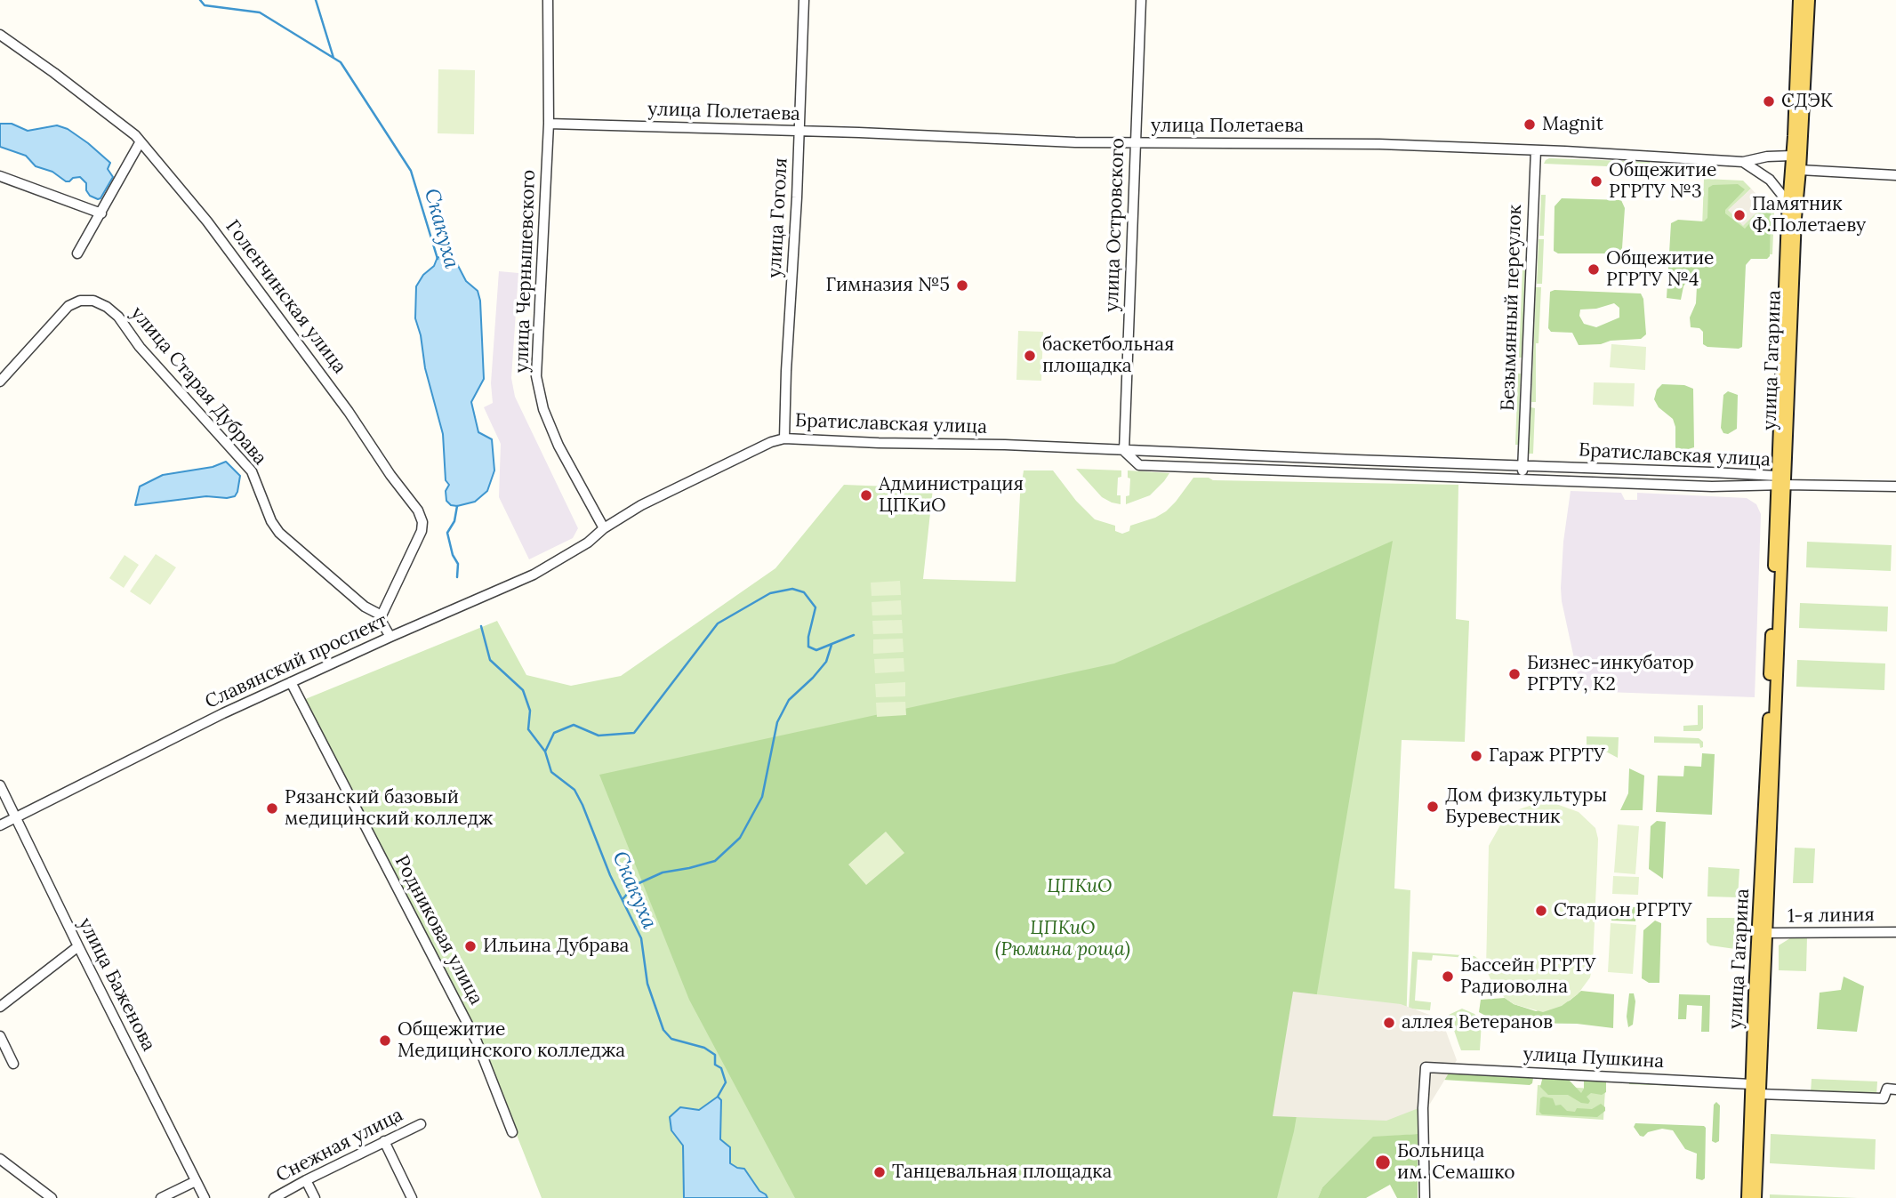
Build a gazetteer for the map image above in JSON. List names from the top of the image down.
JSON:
{
  "streets": {
    "main road": ["улица Гагарина"],
    "street": [
      "улица Полетаева",
      "улица Гоголя",
      "улица Островского",
      "улица Чернышевского",
      "Голенчинская улица",
      "Безымянный переулок",
      "улица Старая Дубрава",
      "Братиславская улица",
      "Славянский проспект",
      "1-я линия",
      "Родниковая улица",
      "улица Баженова",
      "улица Пушкина",
      "Снежная улица"
    ]
  },
  "crossings": [
    ["улица Полетаева", "улица Гоголя"],
    ["улица Полетаева", "улица Островского"],
    ["улица Полетаева", "улица Чернышевского"],
    ["улица Полетаева", "Безымянный переулок"],
    ["улица Полетаева", "улица Гагарина"],
    ["улица Гоголя", "Братиславская улица"],
    ["улица Островского", "Братиславская улица"],
    ["улица Чернышевского", "Братиславская улица"],
    ["улица Чернышевского", "Славянский проспект"],
    ["Голенчинская улица", "улица Старая Дубрава"],
    ["Безымянный переулок", "Братиславская улица"],
    ["улица Гагарина", "Братиславская улица"],
    ["улица Гагарина", "1-я линия"],
    ["улица Гагарина", "улица Пушкина"],
    ["Братиславская улица", "Славянский проспект"],
    ["Славянский проспект", "Родниковая улица"],
    ["Славянский проспект", "улица Баженова"]
  ],
  "water": ["Скакуха"],
  "parks": ["ЦПКиО", "ЦПКиО (Рюмина роща)"],
  "places": [
    "СДЭК",
    "Magnit",
    "Общежитие РГРТУ №3",
    "Памятник Ф.Полетаеву",
    "Общежитие РГРТУ №4",
    "Гимназия №5",
    "баскетбольная площадка",
    "Администрация ЦПКиО",
    "Бизнес-инкубатор РГРТУ, К2",
    "Гараж РГРТУ",
    "Дом физкультуры Буревестник",
    "Рязанский базовый медицинский колледж",
    "Стадион РГРТУ",
    "Ильина Дубрава",
    "Бассейн РГРТУ Радиоволна",
    "аллея Ветеранов",
    "Общежитие Медицинского колледжа",
    "Больница им. Семашко",
    "Танцевальная площадка"
  ]
}
